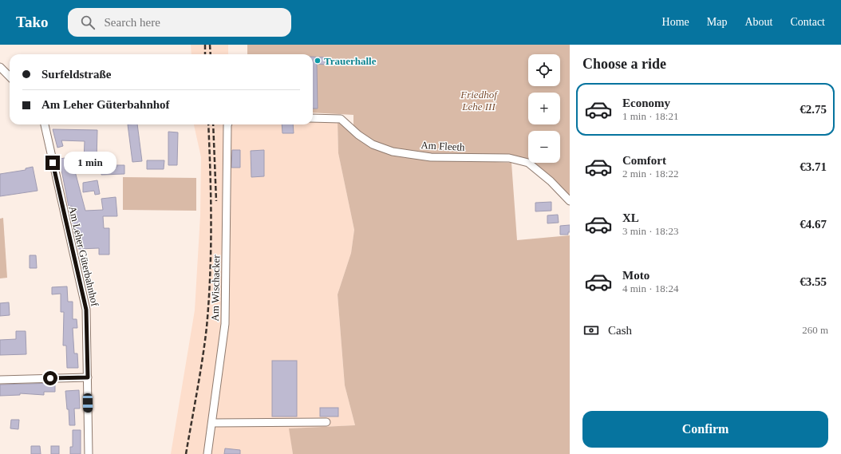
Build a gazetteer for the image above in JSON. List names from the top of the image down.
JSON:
{
  "streets": {
    "street": ["Am Fleeth", "Am Leher Güterbahnhof", "Am Wischacker"]
  },
  "parks": ["Friedhof Lehe III"],
  "places": ["Trauerhalle"],
  "page": {
    "header": "Tako",
    "search": "Search here",
    "nav": [
      "Home",
      "Map",
      "About",
      "Contact"
    ],
    "heading": "Choose a ride",
    "map_buttons": ["+", "−"],
    "banner": ["Surfeldstraße", "Am Leher Güterbahnhof"],
    "list": [
      {
        "name": "Economy",
        "note": "1 min · 18:21",
        "value": "€2.75"
      },
      {
        "name": "Comfort",
        "note": "2 min · 18:22",
        "value": "€3.71"
      },
      {
        "name": "XL",
        "note": "3 min · 18:23",
        "value": "€4.67"
      },
      {
        "name": "Moto",
        "note": "4 min · 18:24",
        "value": "€3.55"
      }
    ],
    "bubble": "1 min",
    "pay": ["Cash", "260 m"],
    "buttons": "Confirm"
  }
}
